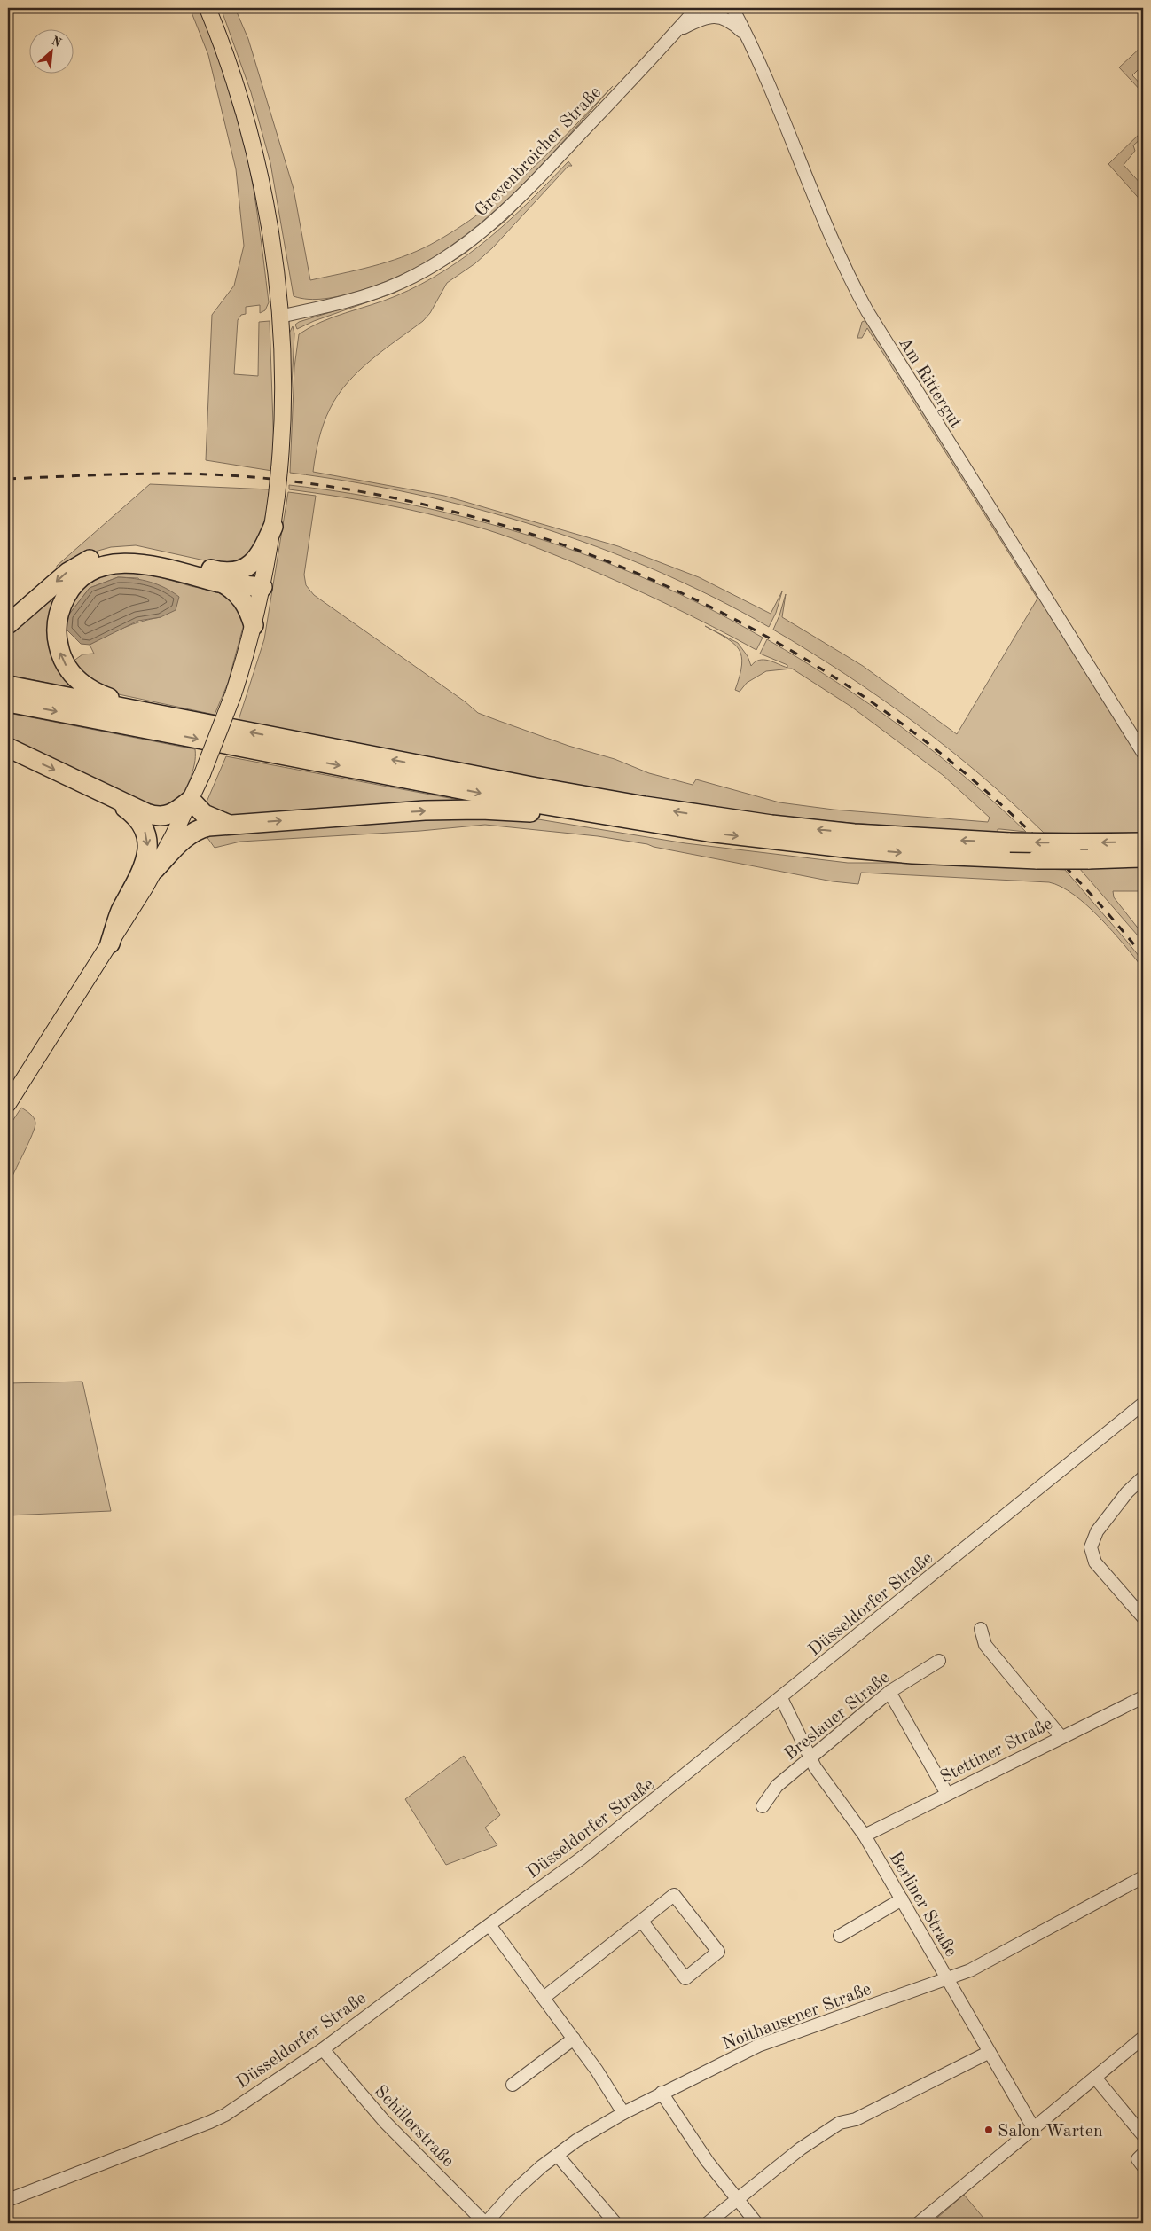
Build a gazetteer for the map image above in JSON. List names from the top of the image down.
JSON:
{
  "streets": {
    "street": [
      "Grevenbroicher Straße",
      "Am Rittergut",
      "Düsseldorfer Straße",
      "Breslauer Straße",
      "Stettiner Straße",
      "Berliner Straße",
      "Noithausener Straße",
      "Schillerstraße"
    ]
  },
  "crossings": [
    ["Düsseldorfer Straße", "Berliner Straße"],
    ["Düsseldorfer Straße", "Schillerstraße"],
    ["Breslauer Straße", "Berliner Straße"],
    ["Stettiner Straße", "Berliner Straße"],
    ["Berliner Straße", "Noithausener Straße"],
    ["Noithausener Straße", "Schillerstraße"]
  ],
  "places": ["Salon Warten"],
  "north": "top right"
}
